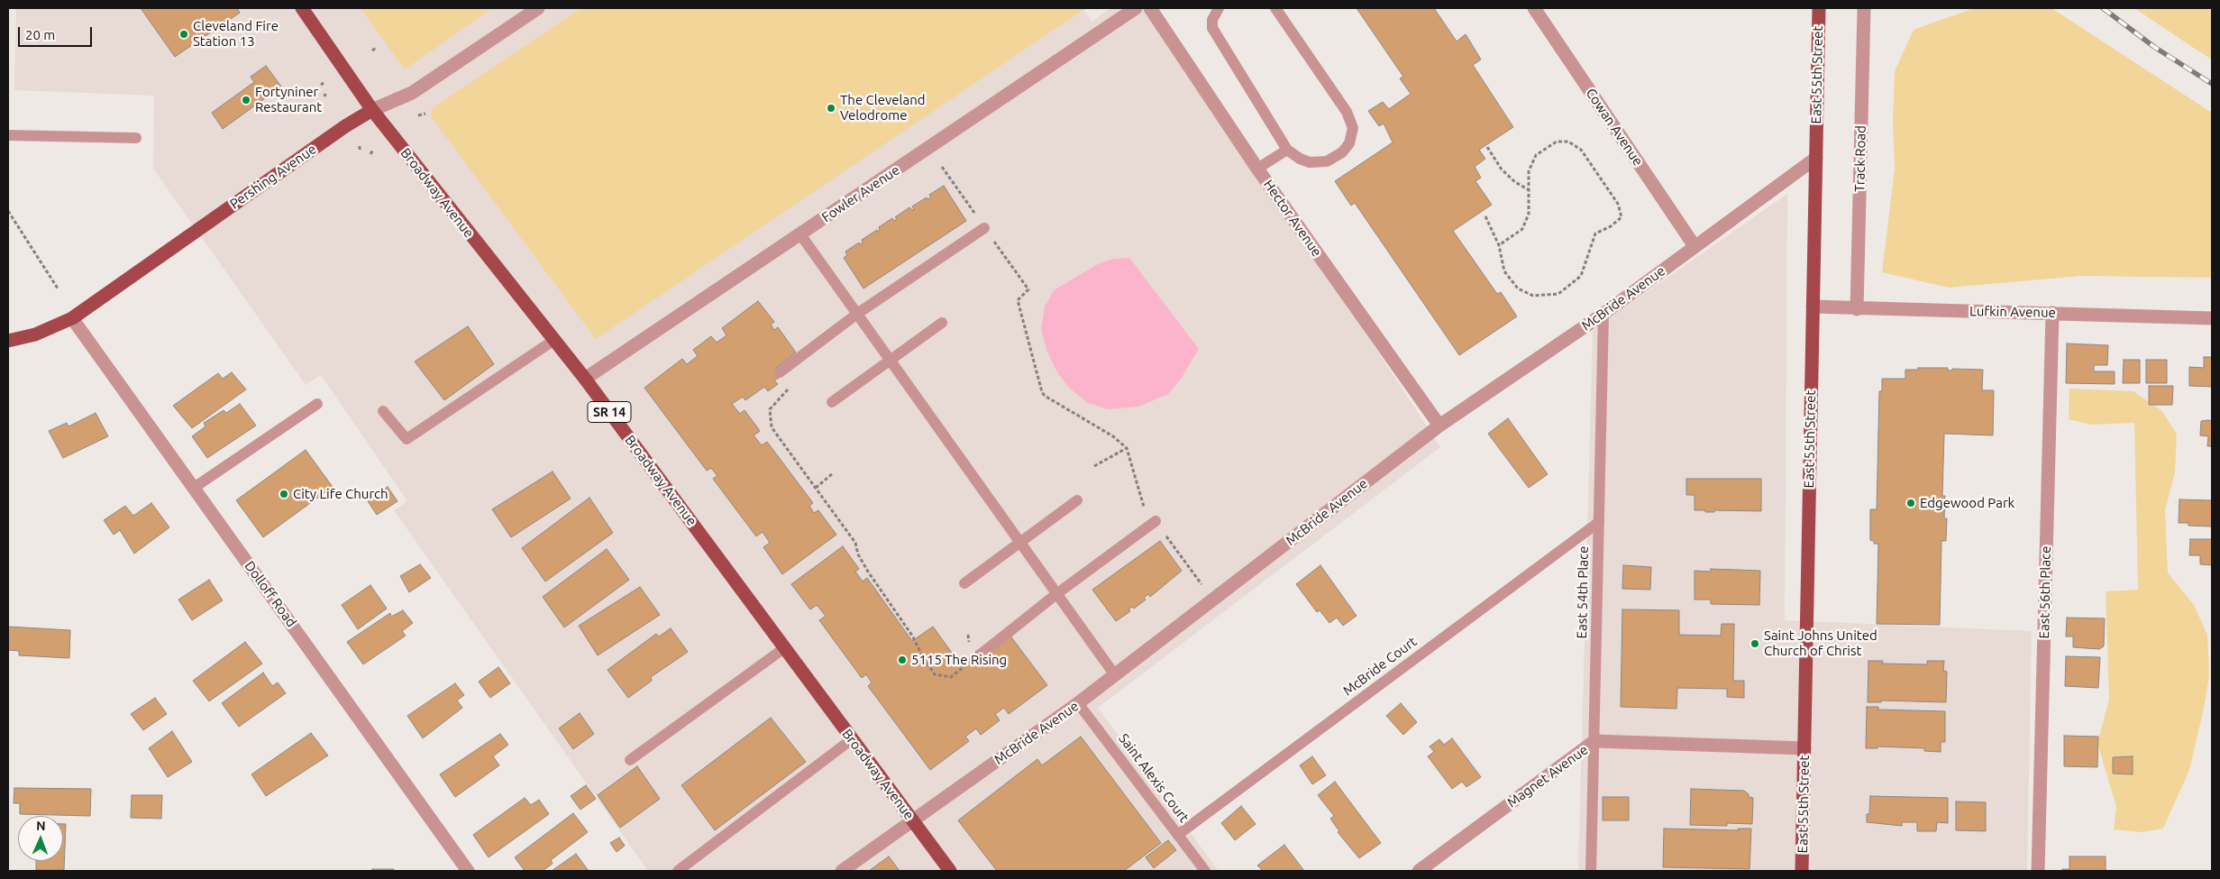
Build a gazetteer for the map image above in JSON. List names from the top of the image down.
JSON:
{
  "streets": {
    "main road": [
      "East 55th Street",
      "Pershing Avenue",
      "Broadway Avenue",
      "SR 14"
    ],
    "street": [
      "Cowan Avenue",
      "Track Road",
      "Fowler Avenue",
      "Hector Avenue",
      "McBride Avenue",
      "Lufkin Avenue",
      "East 56th Place",
      "Dolloff Road",
      "Magnet Avenue"
    ],
    "lane": ["East 54th Place", "McBride Court", "Saint Alexis Court"]
  },
  "crossings": [
    ["East 55th Street", "McBride Avenue"],
    ["East 55th Street", "Lufkin Avenue"],
    ["East 55th Street", "Magnet Avenue"],
    ["Cowan Avenue", "McBride Avenue"],
    ["Track Road", "Lufkin Avenue"],
    ["Pershing Avenue", "Broadway Avenue"],
    ["Pershing Avenue", "Dolloff Road"],
    ["Broadway Avenue", "Fowler Avenue"],
    ["Broadway Avenue", "McBride Avenue"],
    ["Hector Avenue", "McBride Avenue"],
    ["McBride Avenue", "East 54th Place"],
    ["McBride Avenue", "Saint Alexis Court"],
    ["Lufkin Avenue", "East 56th Place"],
    ["East 54th Place", "McBride Court"],
    ["East 54th Place", "Magnet Avenue"],
    ["McBride Court", "Saint Alexis Court"]
  ],
  "places": [
    "Cleveland Fire Station 13",
    "Fortyniner Restaurant",
    "The Cleveland Velodrome",
    "City Life Church",
    "Edgewood Park",
    "Saint Johns United Church of Christ",
    "5115 The Rising"
  ],
  "scale_bar": "20 m",
  "north": "top"
}
